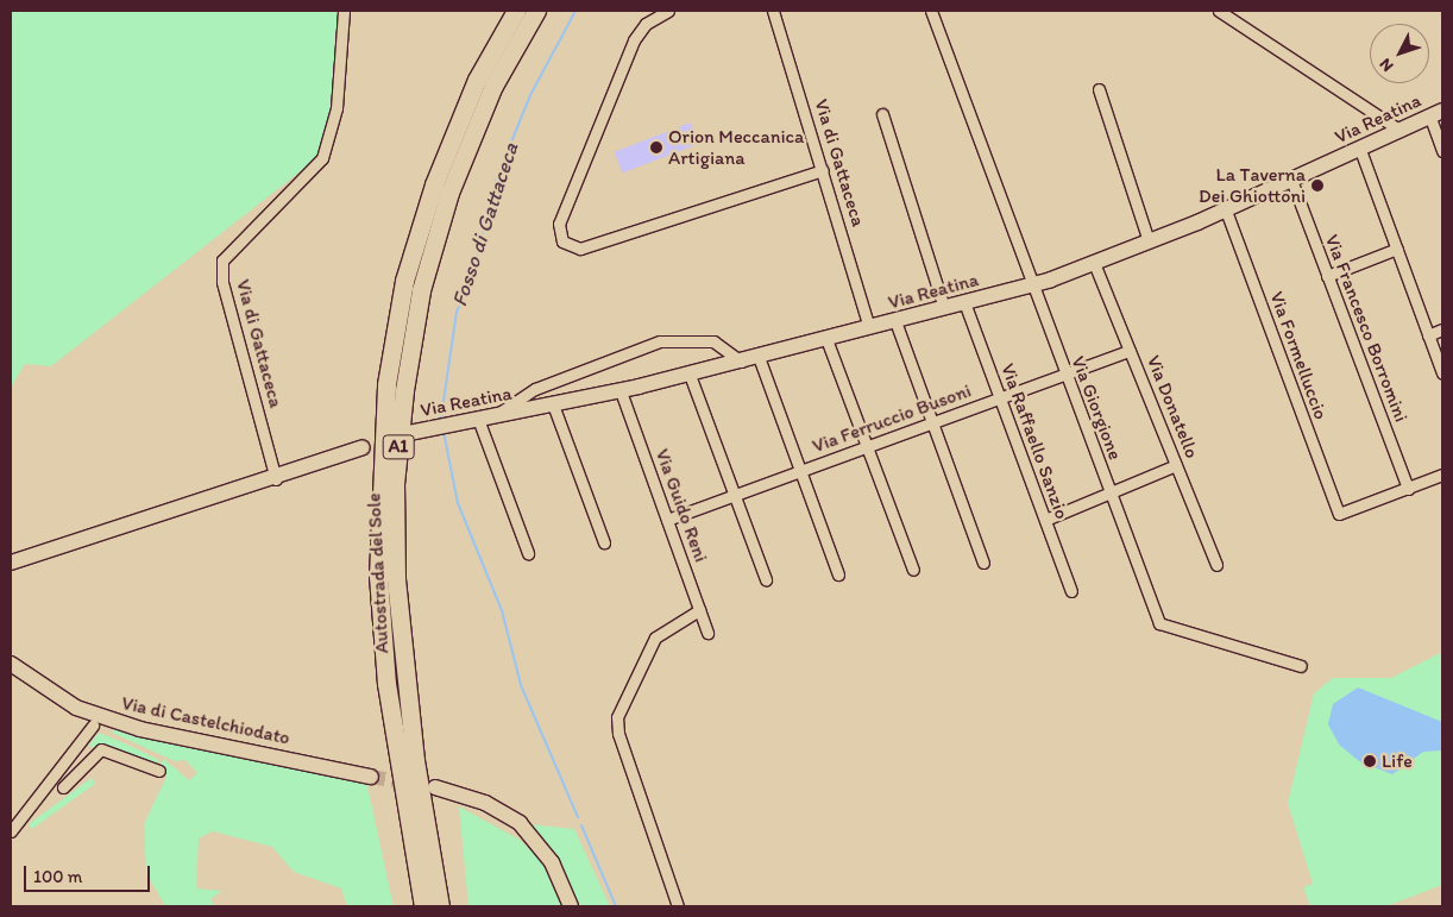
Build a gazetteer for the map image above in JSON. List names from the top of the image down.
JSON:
{
  "streets": {
    "highway": ["A1", "Autostrada del Sole"],
    "street": [
      "Via Reatina",
      "Via di Gattaceca",
      "Via Francesco Borromini",
      "Via Formelluccio",
      "Via Donatello",
      "Via Giorgione",
      "Via Ferruccio Busoni",
      "Via Raffaello Sanzio",
      "Via Guido Reni",
      "Via di Castelchiodato"
    ]
  },
  "crossings": [
    ["Via Reatina", "Via di Gattaceca"],
    ["Via Reatina", "Via Francesco Borromini"],
    ["Via Reatina", "Via Formelluccio"],
    ["Via Reatina", "Via Donatello"],
    ["Via Reatina", "Via Giorgione"],
    ["Via Reatina", "Via Raffaello Sanzio"],
    ["Via Reatina", "Via Guido Reni"],
    ["Via Francesco Borromini", "Via Formelluccio"],
    ["Via Donatello", "Via Ferruccio Busoni"],
    ["Via Giorgione", "Via Ferruccio Busoni"],
    ["Via Ferruccio Busoni", "Via Raffaello Sanzio"],
    ["Via Ferruccio Busoni", "Via Guido Reni"]
  ],
  "water": ["Fosso di Gattaceca"],
  "places": ["Orion Meccanica Artigiana", "La Taverna Dei Ghiottoni", "Life"],
  "scale_bar": "100 m",
  "north": "bottom left"
}
